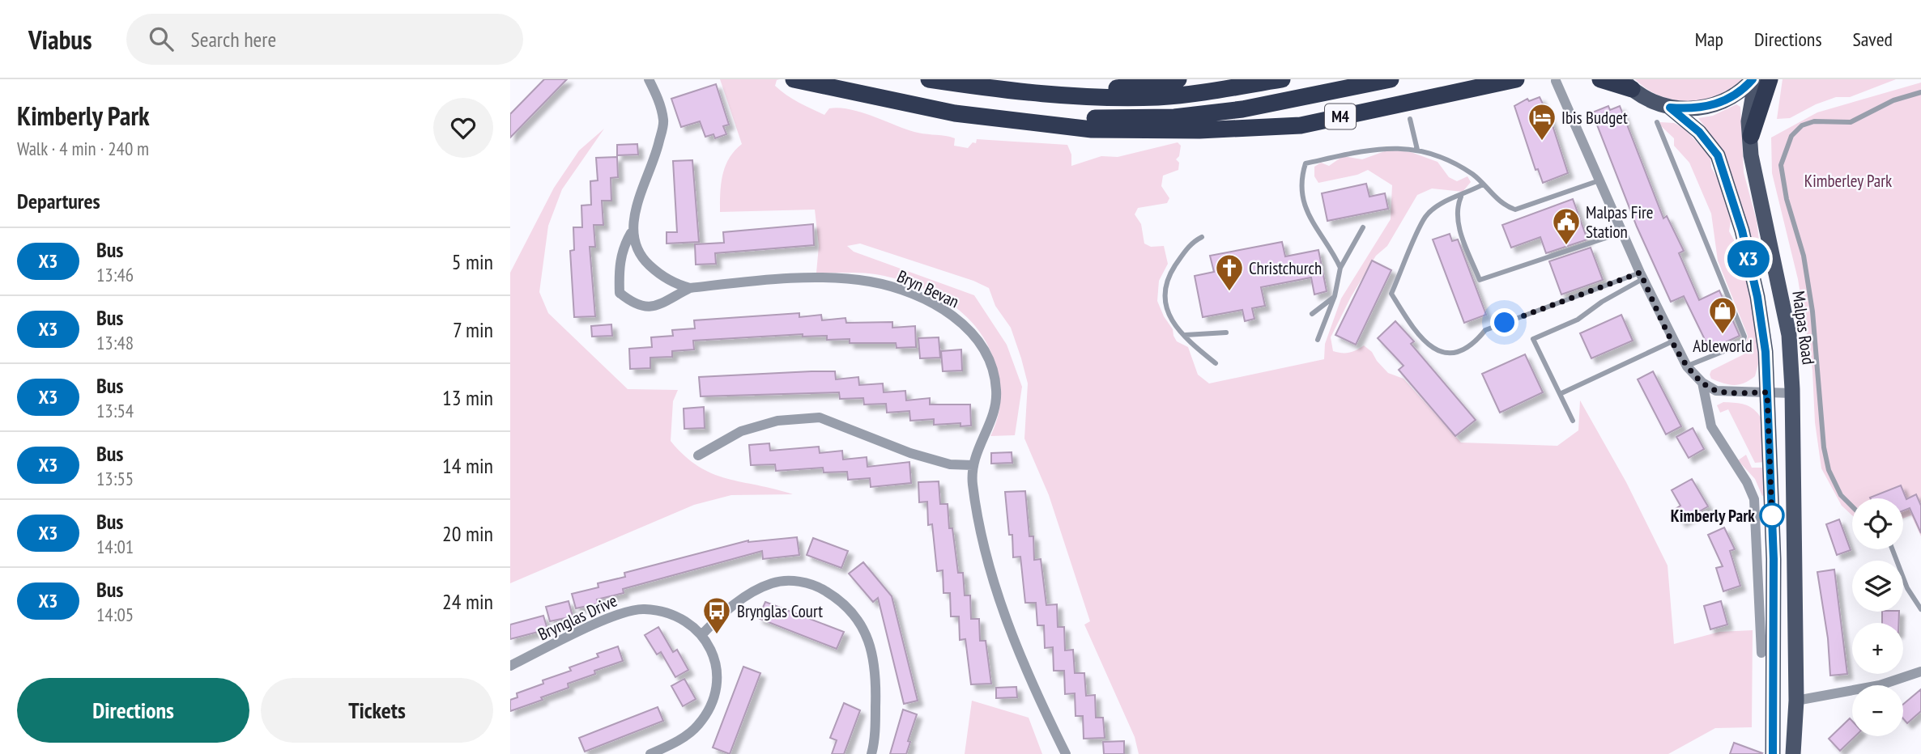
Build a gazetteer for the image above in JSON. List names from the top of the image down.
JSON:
{
  "streets": {
    "highway": ["M4"],
    "main road": ["Malpas Road"],
    "street": ["Bryn Bevan", "Brynglas Drive"]
  },
  "parks": ["Kimberley Park"],
  "places": {
    "hotel": ["Ibis Budget"],
    "public building": ["Malpas Fire Station"],
    "church": ["Christchurch"],
    "shop": ["Ableworld"],
    "other": ["Kimberly Park"],
    "bus stop": ["Brynglas Court"]
  },
  "lines": ["bus line X3"],
  "page": {
    "header": "Viabus",
    "search": "Search here",
    "nav": ["Map", "Directions", "Saved"],
    "heading": [
      ["Kimberly Park", "Walk · 4 min · 240 m"],
      "Departures"
    ],
    "on_map": "X3",
    "list": [
      {
        "mark": "X3",
        "name": "Bus",
        "note": "13:46",
        "value": "5 min"
      },
      {
        "mark": "X3",
        "name": "Bus",
        "note": "13:48",
        "value": "7 min"
      },
      {
        "mark": "X3",
        "name": "Bus",
        "note": "13:54",
        "value": "13 min"
      },
      {
        "mark": "X3",
        "name": "Bus",
        "note": "13:55",
        "value": "14 min"
      },
      {
        "mark": "X3",
        "name": "Bus",
        "note": "14:01",
        "value": "20 min"
      },
      {
        "mark": "X3",
        "name": "Bus",
        "note": "14:05",
        "value": "24 min"
      }
    ],
    "map_buttons": ["+", "−"],
    "buttons": ["Directions", "Tickets"]
  }
}
